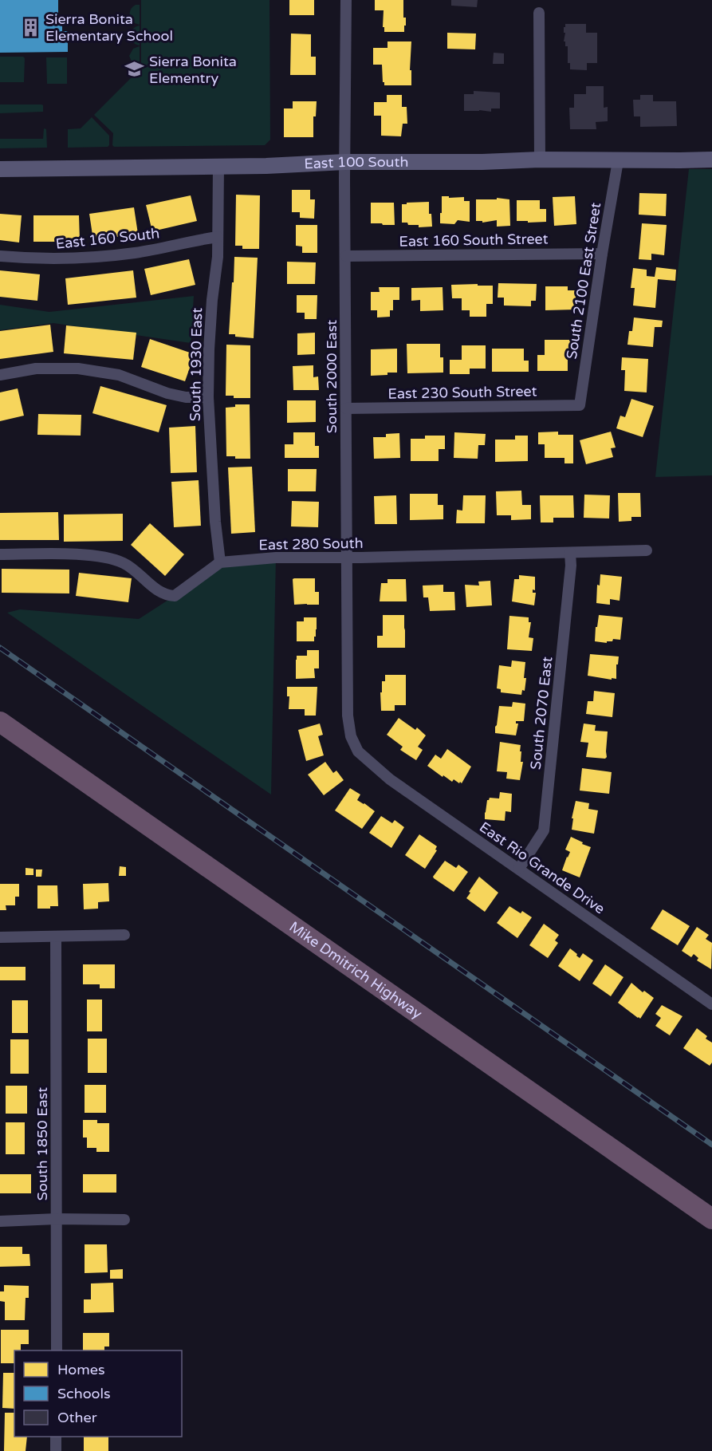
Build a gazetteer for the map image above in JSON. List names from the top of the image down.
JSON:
{
  "streets": {
    "highway": ["Mike Dmitrich Highway"],
    "street": [
      "East 100 South",
      "East 160 South",
      "East 160 South Street",
      "South 2100 East Street",
      "South 1930 East",
      "South 2000 East",
      "East 230 South Street",
      "East 280 South",
      "South 2070 East",
      "East Rio Grande Drive",
      "South 1850 East"
    ]
  },
  "crossings": [
    ["East 100 South", "South 2100 East Street"],
    ["East 100 South", "South 1930 East"],
    ["East 100 South", "South 2000 East"],
    ["East 160 South", "South 1930 East"],
    ["East 160 South Street", "South 2100 East Street"],
    ["East 160 South Street", "South 2000 East"],
    ["South 2100 East Street", "East 230 South Street"],
    ["South 1930 East", "East 280 South"],
    ["South 2000 East", "East 230 South Street"],
    ["South 2000 East", "East 280 South"],
    ["South 2000 East", "East Rio Grande Drive"],
    ["East 280 South", "South 2070 East"],
    ["South 2070 East", "East Rio Grande Drive"]
  ],
  "places": {
    "building": ["Sierra Bonita Elementary School"],
    "school or university": ["Sierra Bonita Elementry"]
  },
  "legend": ["Homes", "Schools", "Other"]
}
